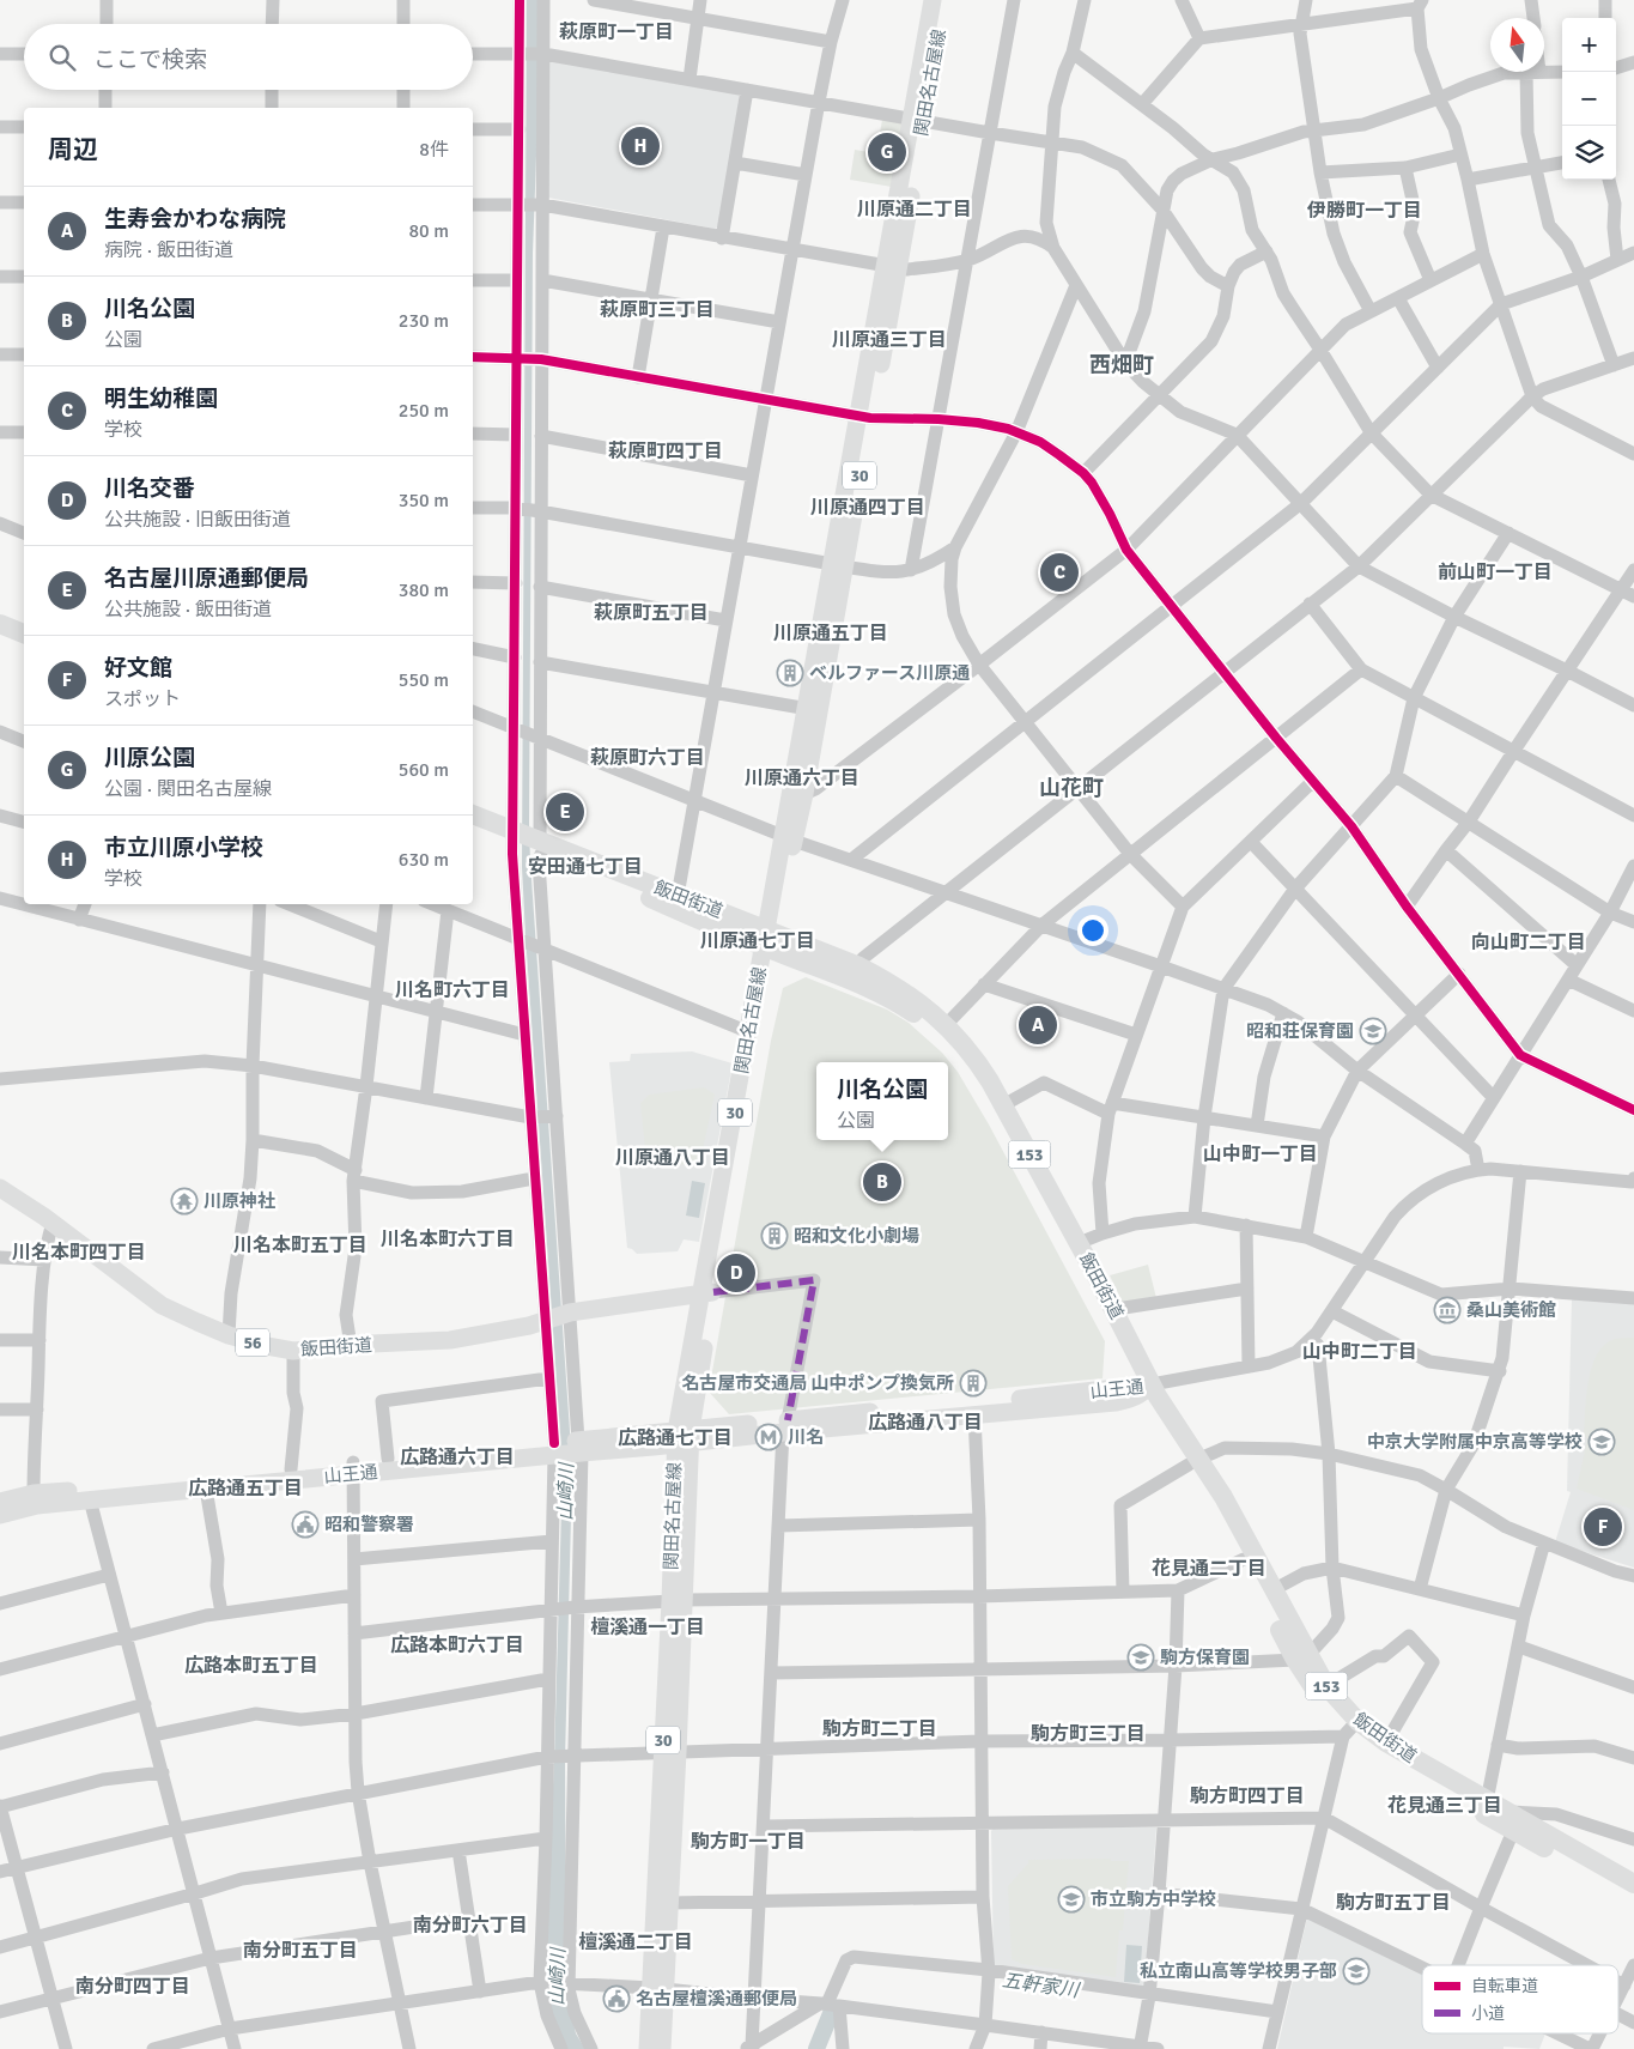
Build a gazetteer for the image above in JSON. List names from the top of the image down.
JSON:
{
  "streets": {
    "highway": ["飯田街道", "153"],
    "main road": [
      "関田名古屋線",
      "30",
      "56",
      "山王通"
    ]
  },
  "crossings": [
    ["関田名古屋線", "飯田街道"],
    ["関田名古屋線", "山王通"],
    ["飯田街道", "山王通"]
  ],
  "districts": [
    "萩原町一丁目",
    "川原通二丁目",
    "伊勝町一丁目",
    "萩原町三丁目",
    "川原通三丁目",
    "西畑町",
    "萩原町四丁目",
    "川原通四丁目",
    "前山町一丁目",
    "萩原町五丁目",
    "川原通五丁目",
    "萩原町六丁目",
    "川原通六丁目",
    "山花町",
    "安田通七丁目",
    "川原通七丁目",
    "向山町二丁目",
    "川名町六丁目",
    "山中町一丁目",
    "川原通八丁目",
    "川名本町六丁目",
    "川名本町五丁目",
    "川名本町四丁目",
    "山中町二丁目",
    "広路通八丁目",
    "広路通七丁目",
    "広路通六丁目",
    "広路通五丁目",
    "花見通二丁目",
    "檀溪通一丁目",
    "広路本町六丁目",
    "広路本町五丁目",
    "駒方町二丁目",
    "駒方町三丁目",
    "駒方町四丁目",
    "花見通三丁目",
    "駒方町一丁目",
    "駒方町五丁目",
    "南分町六丁目",
    "檀溪通二丁目",
    "南分町五丁目",
    "南分町四丁目"
  ],
  "water": ["山崎川", "五軒家川"],
  "places": {
    "building": ["ベルファース川原通", "昭和文化小劇場", "名古屋市交通局 山中ポンプ換気所"],
    "school or university": [
      "昭和荘保育園",
      "中京大学附属中京高等学校",
      "駒方保育園",
      "市立駒方中学校",
      "私立南山高等学校男子部"
    ],
    "temple": ["川原神社"],
    "museum": ["桑山美術館"],
    "metro station": ["川名"],
    "public building": ["昭和警察署", "名古屋檀溪通郵便局"]
  },
  "legend": ["自転車道", "小道"],
  "north": "top",
  "page": {
    "map_buttons": ["+", "−"],
    "search": "ここで検索",
    "heading": ["周辺", "8件"],
    "pins": [
      "H",
      "G",
      "C",
      "E",
      "A",
      "B",
      "D",
      "F"
    ],
    "list": [
      {
        "mark": "A",
        "name": "生寿会かわな病院",
        "note": "病院 · 飯田街道",
        "value": "80 m"
      },
      {
        "mark": "B",
        "name": "川名公園",
        "note": "公園",
        "value": "230 m"
      },
      {
        "mark": "C",
        "name": "明生幼稚園",
        "note": "学校",
        "value": "250 m"
      },
      {
        "mark": "D",
        "name": "川名交番",
        "note": "公共施設 · 旧飯田街道",
        "value": "350 m"
      },
      {
        "mark": "E",
        "name": "名古屋川原通郵便局",
        "note": "公共施設 · 飯田街道",
        "value": "380 m"
      },
      {
        "mark": "F",
        "name": "好文館",
        "note": "スポット",
        "value": "550 m"
      },
      {
        "mark": "G",
        "name": "川原公園",
        "note": "公園 · 関田名古屋線",
        "value": "560 m"
      },
      {
        "mark": "H",
        "name": "市立川原小学校",
        "note": "学校",
        "value": "630 m"
      }
    ],
    "popup": ["川名公園", "公園"]
  }
}
